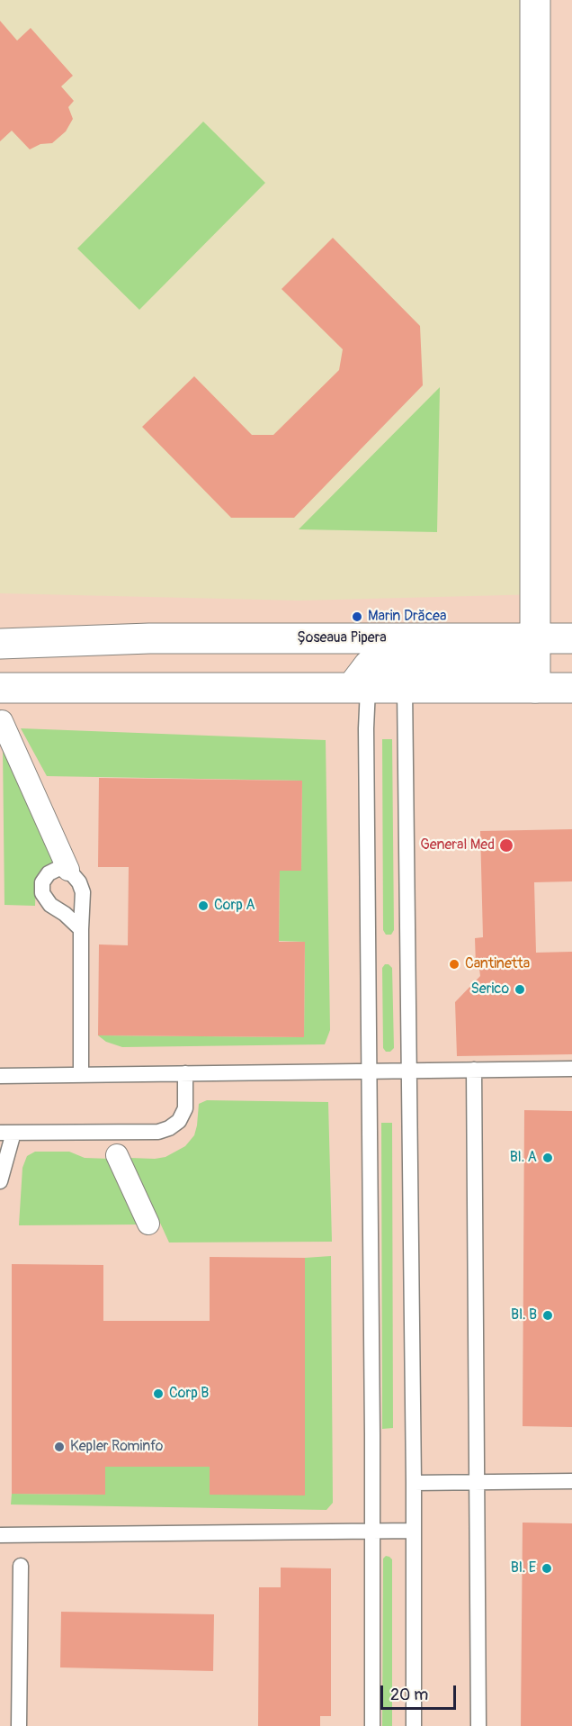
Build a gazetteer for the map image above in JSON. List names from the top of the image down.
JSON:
{
  "streets": {
    "main road": ["Șoseaua Pipera"]
  },
  "places": [
    "Marin Drăcea",
    "General Med",
    "Corp A",
    "Cantinetta",
    "Serico",
    "Bl. A",
    "Bl. B",
    "Corp B",
    "Kepler Rominfo",
    "Bl. E"
  ],
  "scale_bar": "20 m"
}
